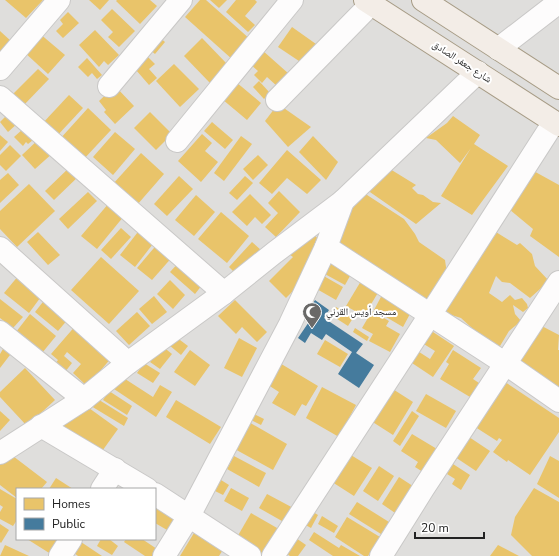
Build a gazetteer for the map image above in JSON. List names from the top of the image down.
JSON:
{
  "streets": {
    "main road": ["شارع جعفر الصادق"]
  },
  "places": {
    "mosque": ["مسجد أويس القرني"]
  },
  "legend": ["Homes", "Public"],
  "scale_bar": "20 m"
}
